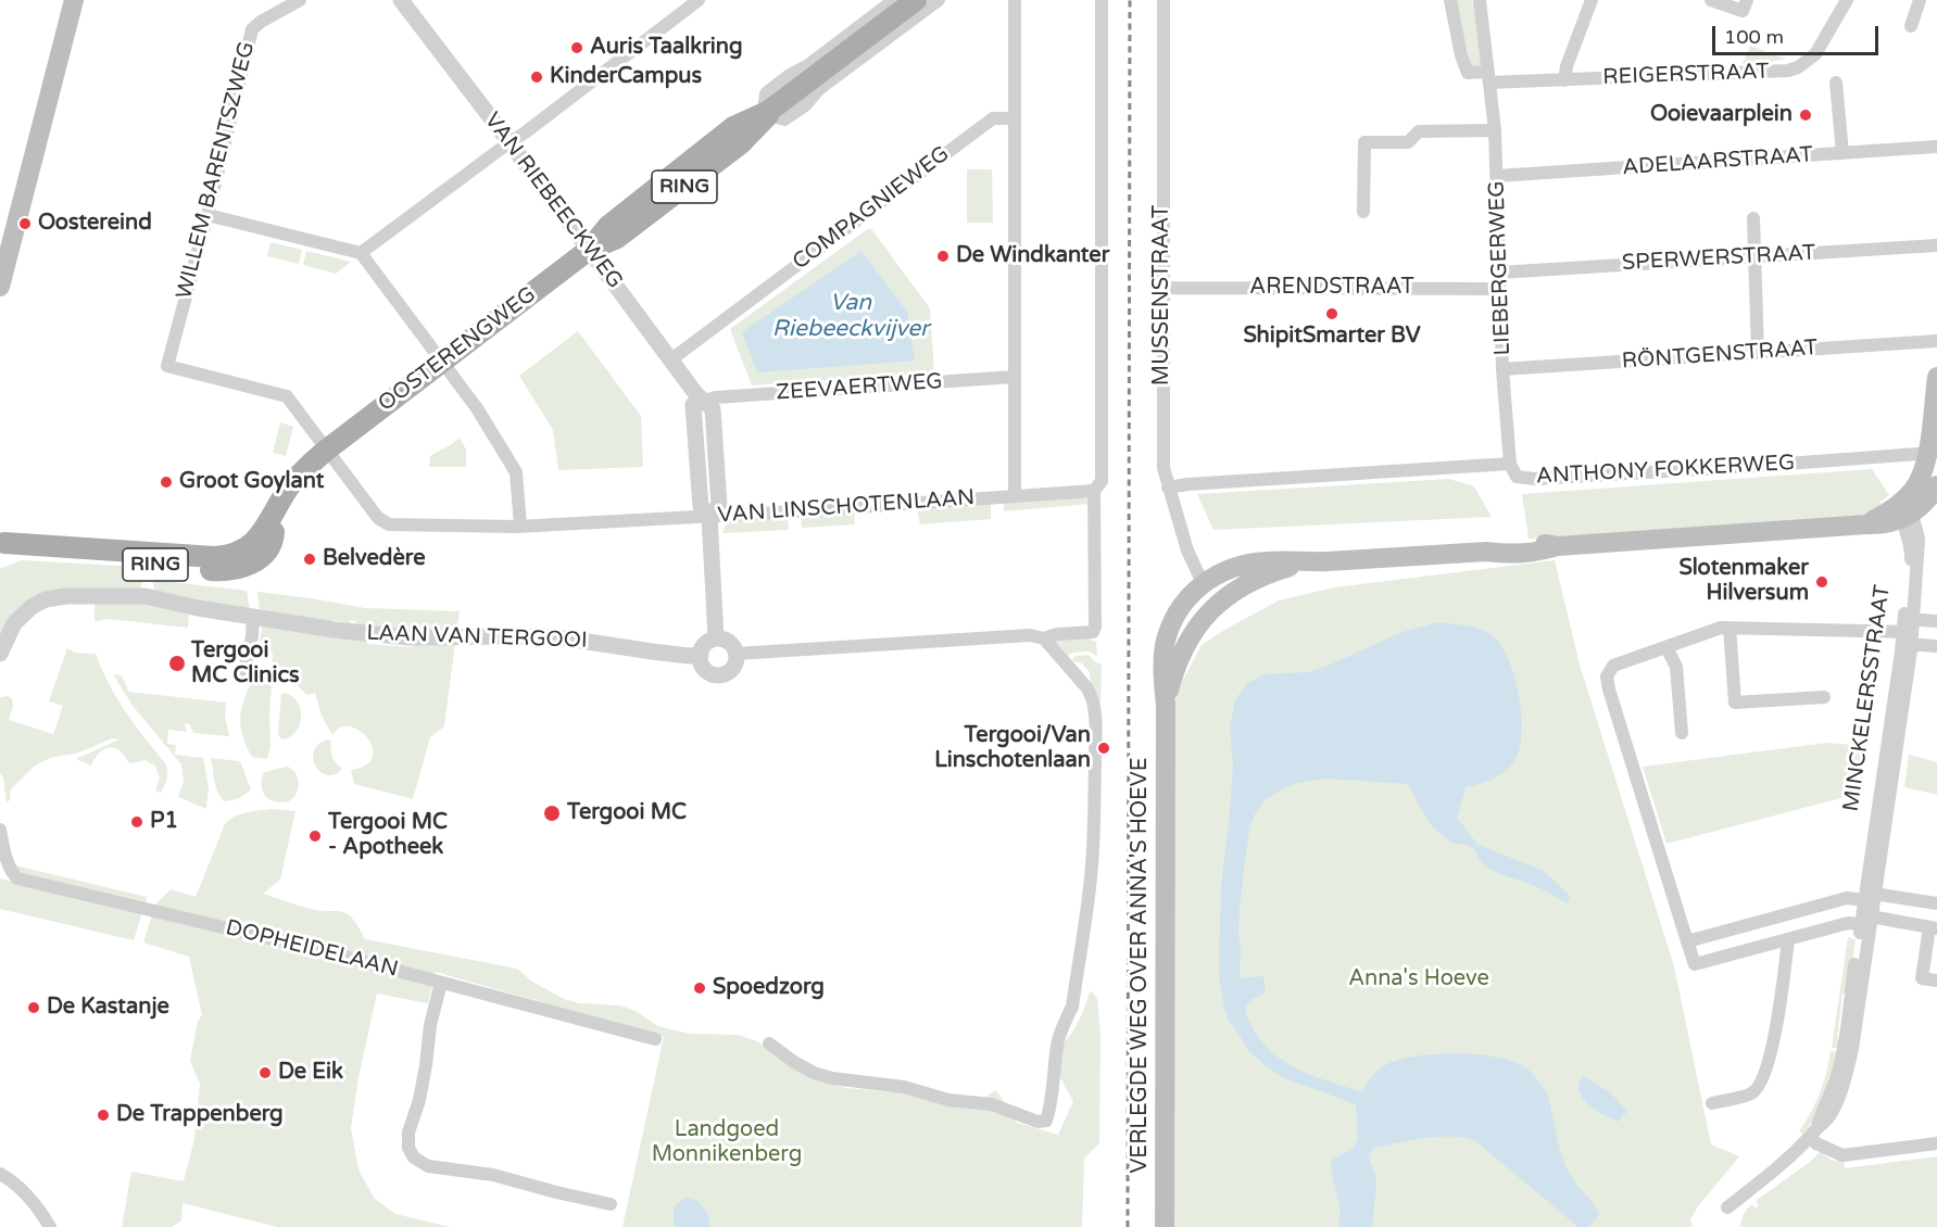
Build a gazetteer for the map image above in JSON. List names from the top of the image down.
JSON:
{
  "streets": {
    "main road": ["RING", "OOSTERENGWEG", "VERLEGDE WEG OVER ANNA'S HOEVE"],
    "street": [
      "REIGERSTRAAT",
      "ADELAARSTRAAT",
      "WILLEM BARENTSZWEG",
      "VAN RIEBEECKWEG",
      "COMPAGNIEWEG",
      "SPERWERSTRAAT",
      "LIEBERGERWEG",
      "ARENDSTRAAT",
      "MUSSENSTRAAT",
      "RÖNTGENSTRAAT",
      "ZEEVAERTWEG",
      "ANTHONY FOKKERWEG",
      "VAN LINSCHOTENLAAN",
      "LAAN VAN TERGOOI",
      "MINCKELERSSTRAAT",
      "DOPHEIDELAAN"
    ]
  },
  "crossings": [
    ["REIGERSTRAAT", "LIEBERGERWEG"],
    ["ADELAARSTRAAT", "LIEBERGERWEG"],
    ["WILLEM BARENTSZWEG", "VAN LINSCHOTENLAAN"],
    ["RING", "OOSTERENGWEG"],
    ["RING", "VAN LINSCHOTENLAAN"],
    ["VAN RIEBEECKWEG", "COMPAGNIEWEG"],
    ["VAN RIEBEECKWEG", "OOSTERENGWEG"],
    ["VAN RIEBEECKWEG", "ZEEVAERTWEG"],
    ["VAN RIEBEECKWEG", "VAN LINSCHOTENLAAN"],
    ["VAN RIEBEECKWEG", "LAAN VAN TERGOOI"],
    ["SPERWERSTRAAT", "LIEBERGERWEG"],
    ["LIEBERGERWEG", "ARENDSTRAAT"],
    ["LIEBERGERWEG", "RÖNTGENSTRAAT"],
    ["LIEBERGERWEG", "ANTHONY FOKKERWEG"],
    ["ARENDSTRAAT", "MUSSENSTRAAT"],
    ["MUSSENSTRAAT", "ANTHONY FOKKERWEG"],
    ["MUSSENSTRAAT", "VERLEGDE WEG OVER ANNA'S HOEVE"],
    ["OOSTERENGWEG", "VAN LINSCHOTENLAAN"],
    ["MINCKELERSSTRAAT", "VERLEGDE WEG OVER ANNA'S HOEVE"]
  ],
  "water": ["Van Riebeeckvijver"],
  "parks": ["Anna's Hoeve", "Landgoed Monnikenberg"],
  "places": [
    "Auris Taalkring",
    "KinderCampus",
    "Ooievaarplein",
    "Oostereind",
    "De Windkanter",
    "ShipitSmarter BV",
    "Groot Goylant",
    "Belvedère",
    "Slotenmaker Hilversum",
    "Tergooi MC Clinics",
    "Tergooi/Van Linschotenlaan",
    "Tergooi MC",
    "P1",
    "Tergooi MC - Apotheek",
    "Spoedzorg",
    "De Kastanje",
    "De Eik",
    "De Trappenberg"
  ],
  "scale_bar": "100 m"
}
